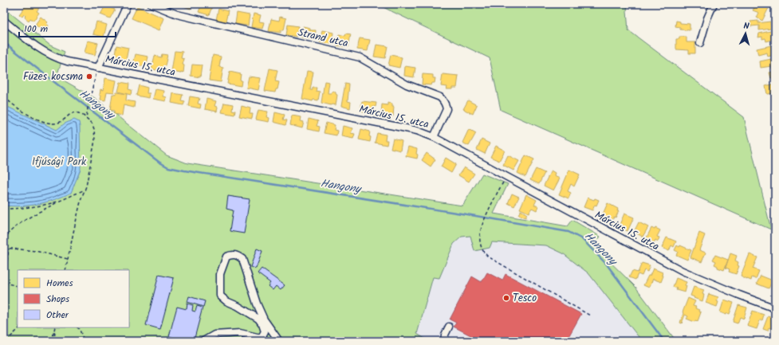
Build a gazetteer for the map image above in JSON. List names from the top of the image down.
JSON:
{
  "streets": {
    "street": ["Strand utca", "Március 15. utca"]
  },
  "crossings": [
    ["Strand utca", "Március 15. utca"]
  ],
  "water": ["Hangony"],
  "parks": ["Ifjúsági Park"],
  "places": ["Füzes kocsma", "Tesco"],
  "legend": ["Homes", "Shops", "Other"],
  "scale_bar": "100 m",
  "north": "top"
}
